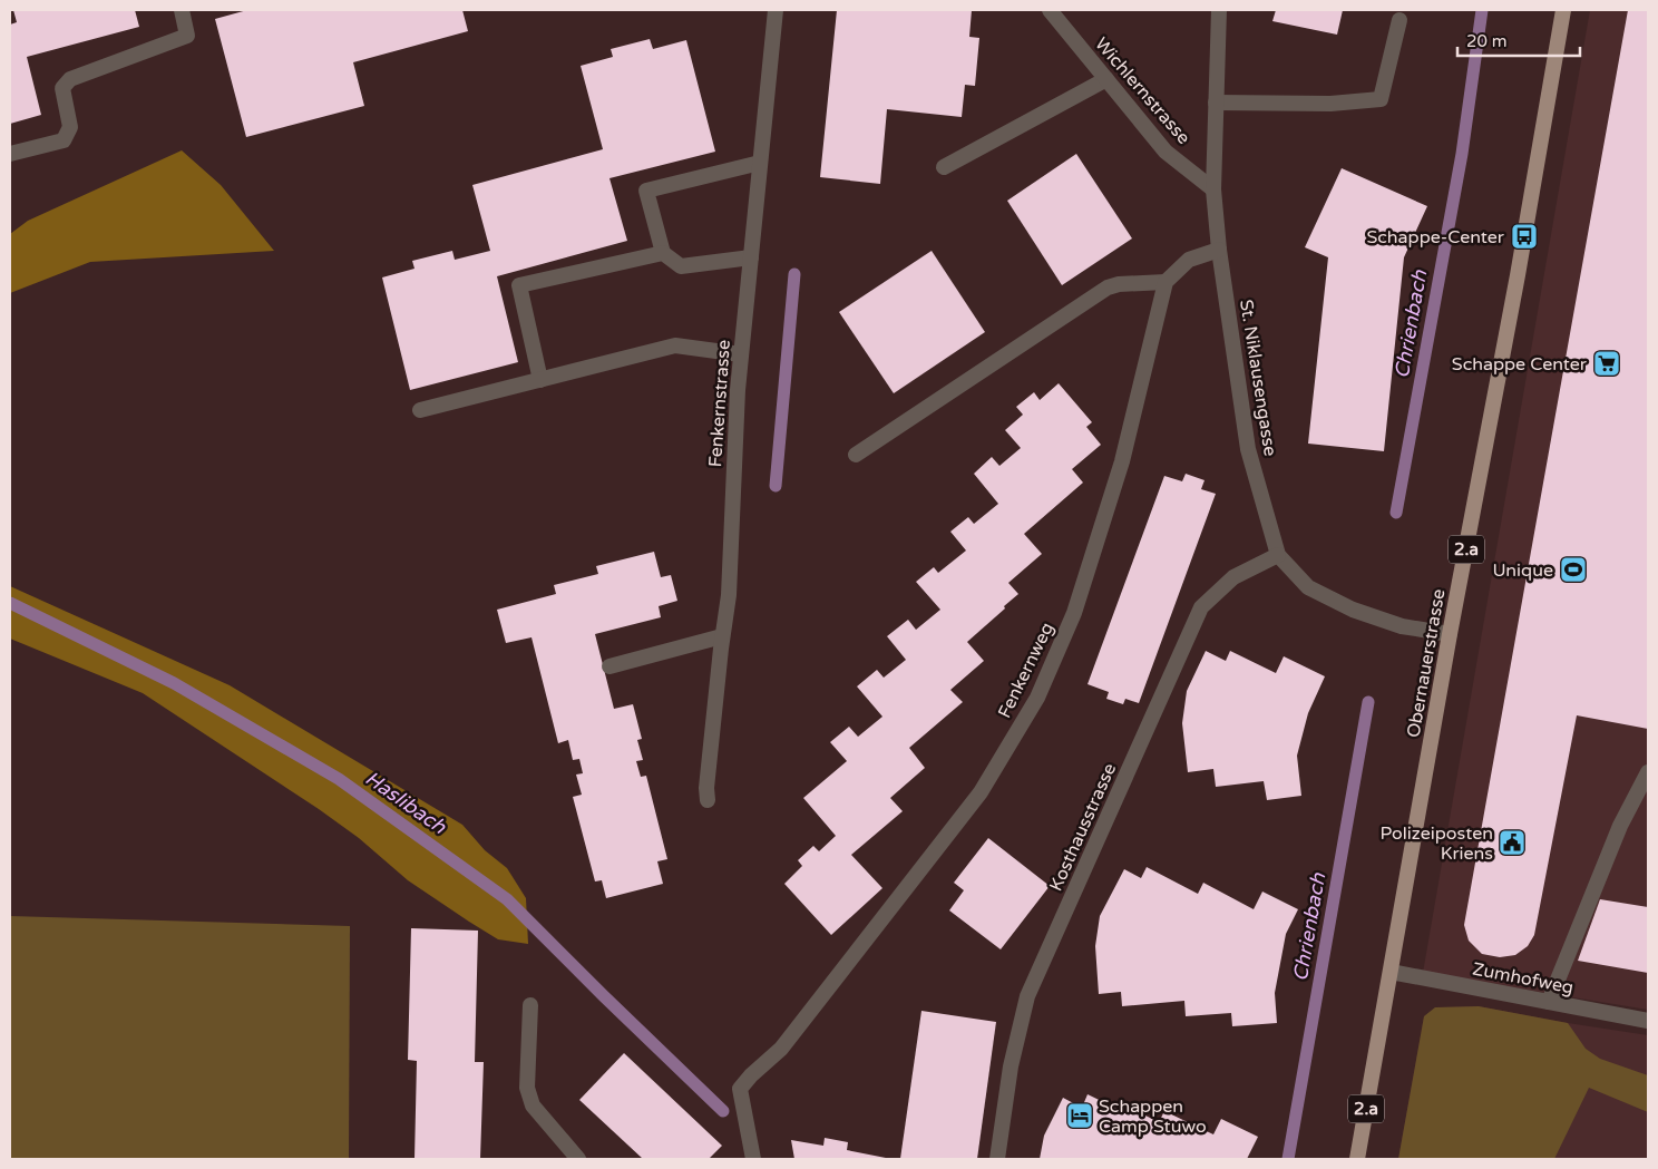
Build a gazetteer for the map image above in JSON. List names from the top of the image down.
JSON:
{
  "streets": {
    "main road": ["2.a", "Obernauerstrasse"],
    "street": [
      "Wichlernstrasse",
      "St. Niklausengasse",
      "Fenkernstrasse",
      "Fenkernweg",
      "Kosthausstrasse",
      "Zumhofweg"
    ]
  },
  "crossings": [
    ["Wichlernstrasse", "St. Niklausengasse"],
    ["St. Niklausengasse", "Obernauerstrasse"],
    ["St. Niklausengasse", "Kosthausstrasse"],
    ["Obernauerstrasse", "Zumhofweg"]
  ],
  "water": ["Chrienbach", "Haslibach"],
  "places": {
    "bus stop": ["Schappe-Center"],
    "supermarket": ["Schappe Center"],
    "sports": ["Unique"],
    "public building": ["Polizeiposten Kriens"],
    "hotel": ["Schappen Camp Stuwo"]
  },
  "scale_bar": "20 m"
}
